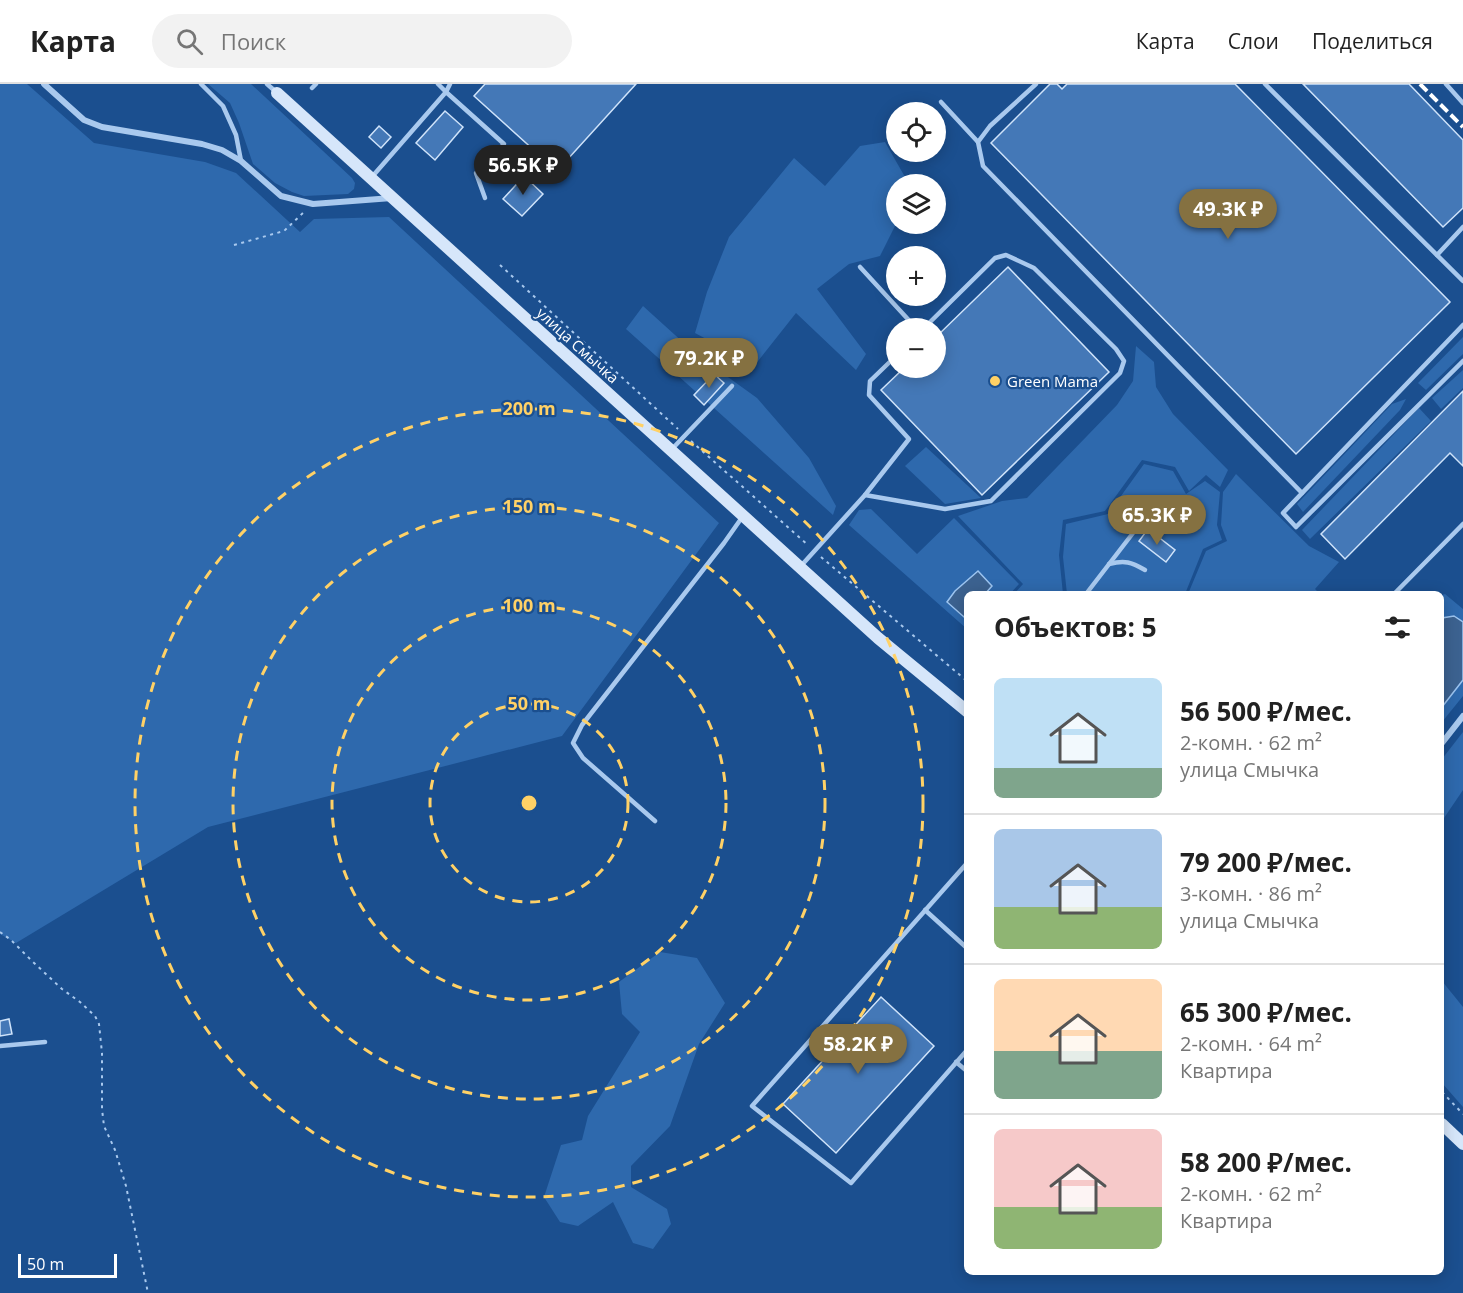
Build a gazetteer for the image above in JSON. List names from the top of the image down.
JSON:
{
  "streets": {
    "street": ["улица Смычка"]
  },
  "places": ["Green Mama"],
  "scale_bar": "50 m",
  "page": {
    "header": "Карта",
    "search": "Поиск",
    "nav": ["Карта", "Слои", "Поделиться"],
    "map_buttons": ["+", "−"],
    "price": [
      "56.5K ₽",
      "49.3K ₽",
      "79.2K ₽",
      "65.3K ₽",
      "58.2K ₽"
    ],
    "heading": "Объектов: 5",
    "list": [
      {
        "name": "56 500 ₽/мес.",
        "note": "2-комн. · 62 m² · улица Смычка"
      },
      {
        "name": "79 200 ₽/мес.",
        "note": "3-комн. · 86 m² · улица Смычка"
      },
      {
        "name": "65 300 ₽/мес.",
        "note": "2-комн. · 64 m² · Квартира"
      },
      {
        "name": "58 200 ₽/мес.",
        "note": "2-комн. · 62 m² · Квартира"
      }
    ],
    "scale": "50 m"
  },
  "rings": [
    "200 m",
    "150 m",
    "100 m",
    "50 m"
  ]
}
